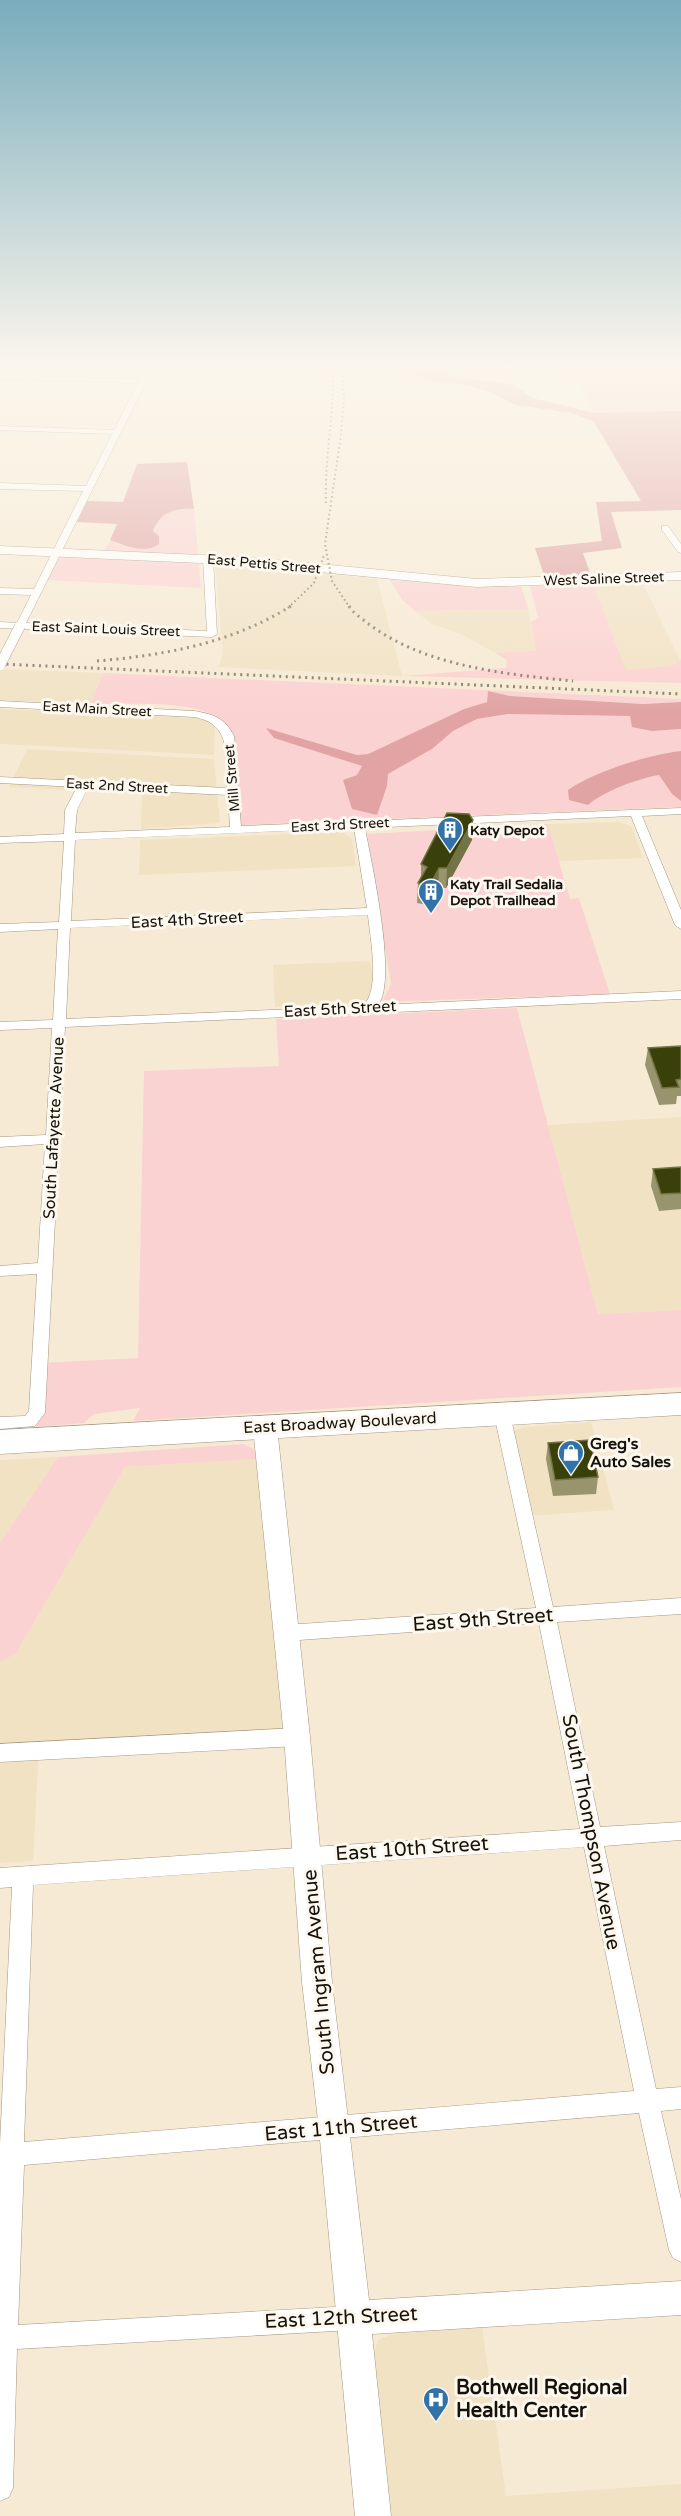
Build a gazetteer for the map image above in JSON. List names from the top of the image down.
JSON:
{
  "streets": {
    "highway": ["East Broadway Boulevard"],
    "street": [
      "East Pettis Street",
      "West Saline Street",
      "East Saint Louis Street",
      "East Main Street",
      "Mill Street",
      "East 2nd Street",
      "East 3rd Street",
      "East 4th Street",
      "East 5th Street",
      "South Lafayette Avenue",
      "East 9th Street",
      "South Thompson Avenue",
      "East 10th Street",
      "South Ingram Avenue",
      "East 11th Street",
      "East 12th Street"
    ]
  },
  "crossings": [
    ["East Pettis Street", "West Saline Street"],
    ["East Pettis Street", "East Saint Louis Street"],
    ["East Main Street", "Mill Street"],
    ["Mill Street", "East 2nd Street"],
    ["Mill Street", "East 3rd Street"],
    ["East 2nd Street", "South Lafayette Avenue"],
    ["East 3rd Street", "South Lafayette Avenue"],
    ["East 4th Street", "South Lafayette Avenue"],
    ["East 5th Street", "South Lafayette Avenue"],
    ["East Broadway Boulevard", "South Thompson Avenue"],
    ["East Broadway Boulevard", "South Ingram Avenue"],
    ["East 9th Street", "South Thompson Avenue"],
    ["East 9th Street", "South Ingram Avenue"],
    ["South Thompson Avenue", "East 10th Street"],
    ["South Thompson Avenue", "East 11th Street"],
    ["East 10th Street", "South Ingram Avenue"],
    ["South Ingram Avenue", "East 11th Street"],
    ["South Ingram Avenue", "East 12th Street"]
  ],
  "places": {
    "building": ["Katy Depot", "Katy Trail Sedalia Depot Trailhead"],
    "shop": ["Greg's Auto Sales"],
    "hospital": ["Bothwell Regional Health Center"]
  }
}
